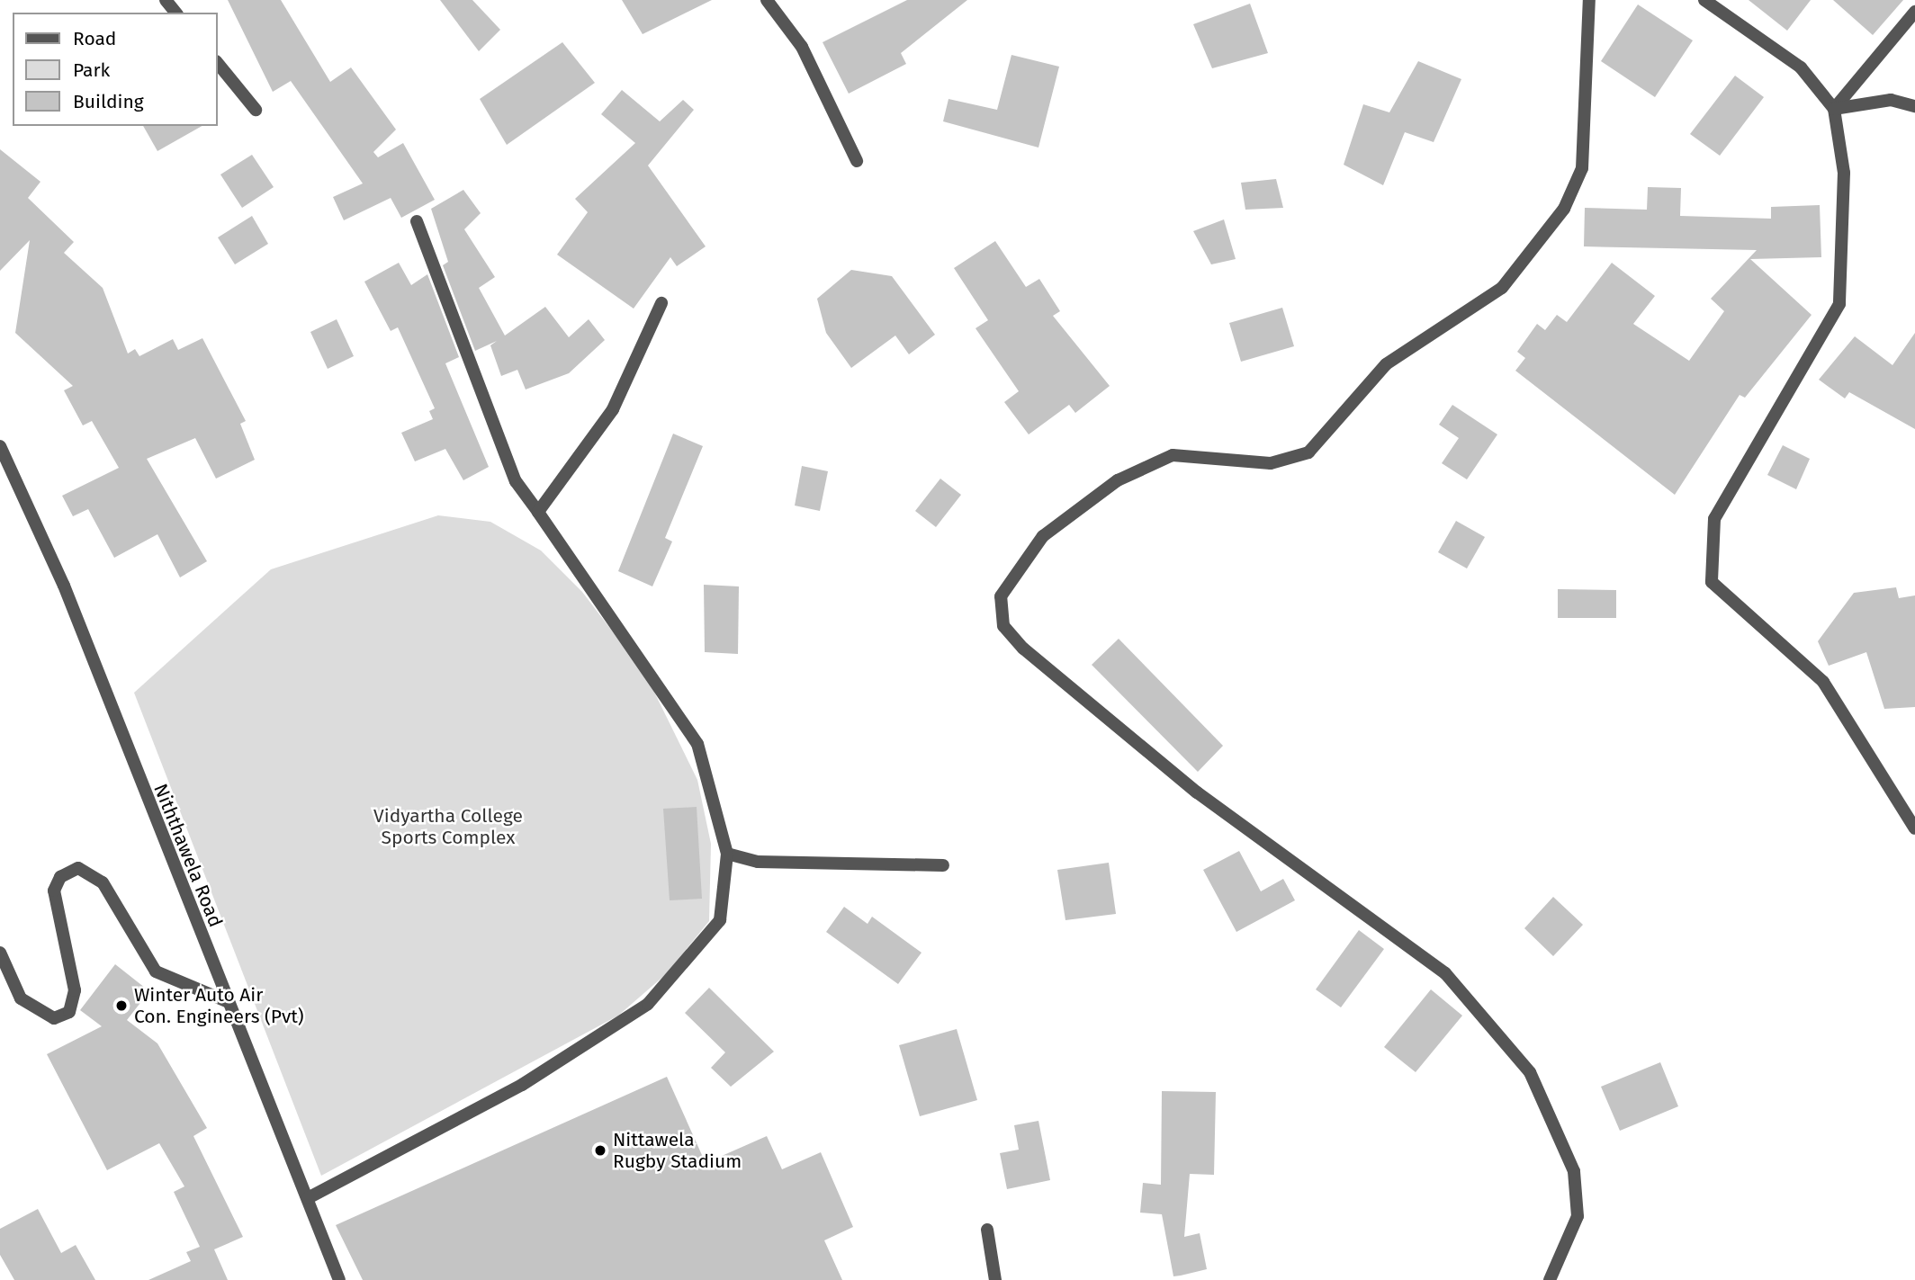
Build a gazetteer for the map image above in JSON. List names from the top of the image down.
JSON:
{
  "streets": {
    "street": ["Niththawela Road"]
  },
  "parks": ["Vidyartha College Sports Complex"],
  "places": ["Winter Auto Air Con. Engineers (Pvt)", "Nittawela Rugby Stadium"],
  "legend": ["Road", "Park", "Building"]
}
